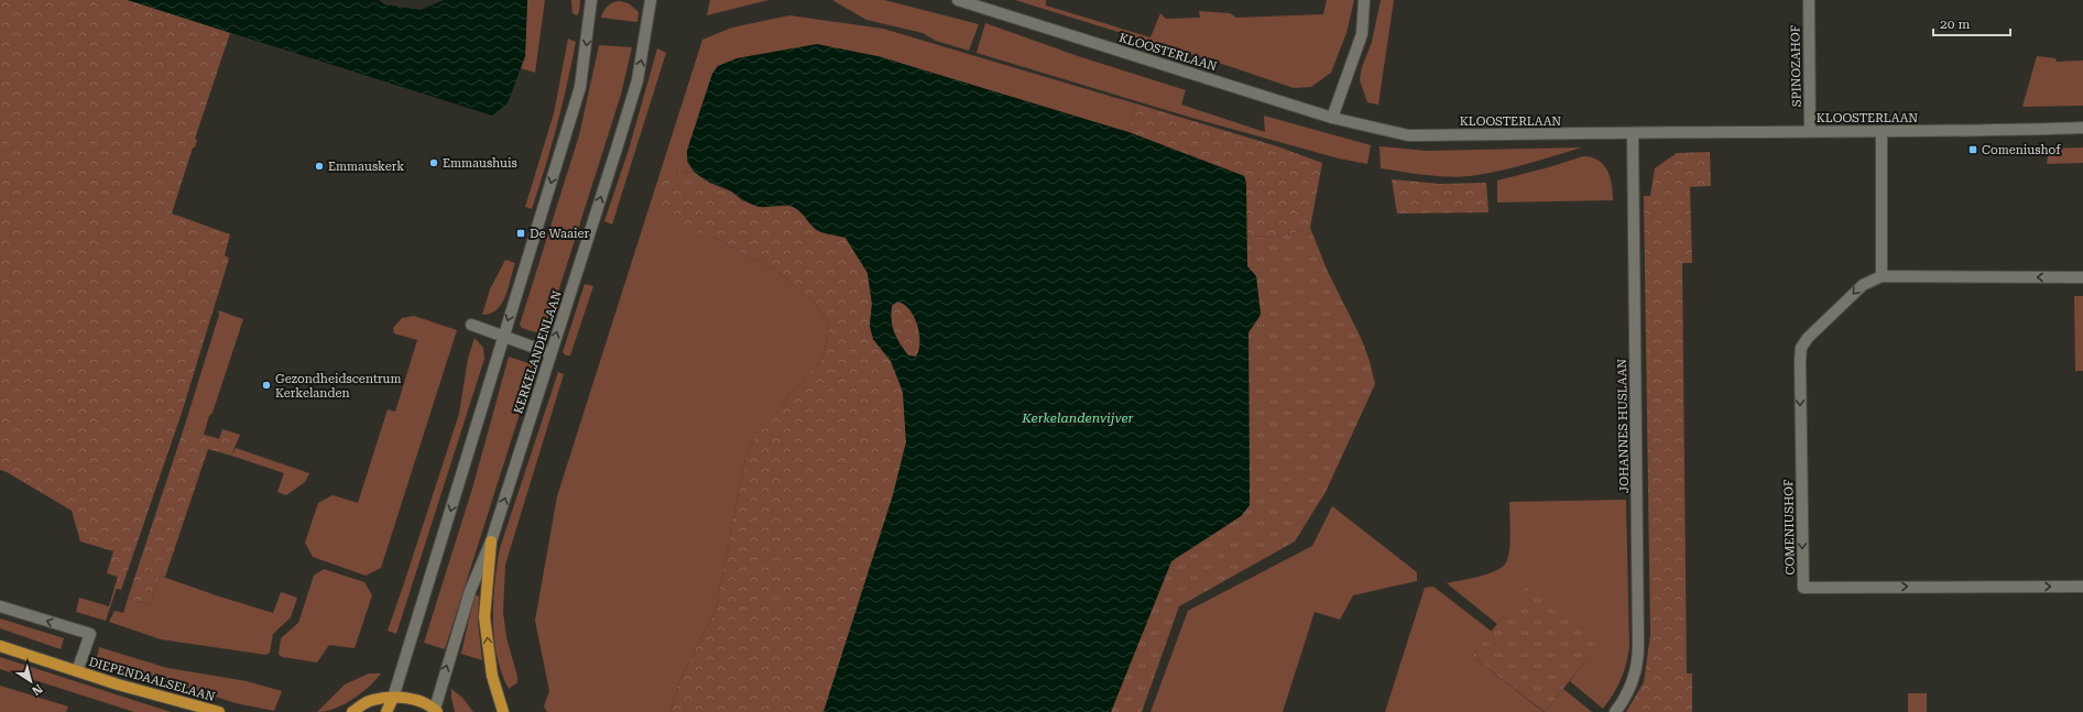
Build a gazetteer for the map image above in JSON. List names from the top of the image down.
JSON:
{
  "streets": {
    "main road": ["DIEPENDAALSELAAN"],
    "street": [
      "KLOOSTERLAAN",
      "SPINOZAHOF",
      "KERKELANDENLAAN",
      "JOHANNES HUSLAAN",
      "COMENIUSHOF"
    ]
  },
  "crossings": [
    ["KLOOSTERLAAN", "SPINOZAHOF"],
    ["KLOOSTERLAAN", "JOHANNES HUSLAAN"]
  ],
  "water": ["Kerkelandenvijver"],
  "places": {
    "transit": ["Comeniushof", "De Waaier"],
    "other": ["Emmaushuis", "Emmauskerk", "Gezondheidscentrum Kerkelanden"]
  },
  "scale_bar": "20 m",
  "north": "bottom right"
}
